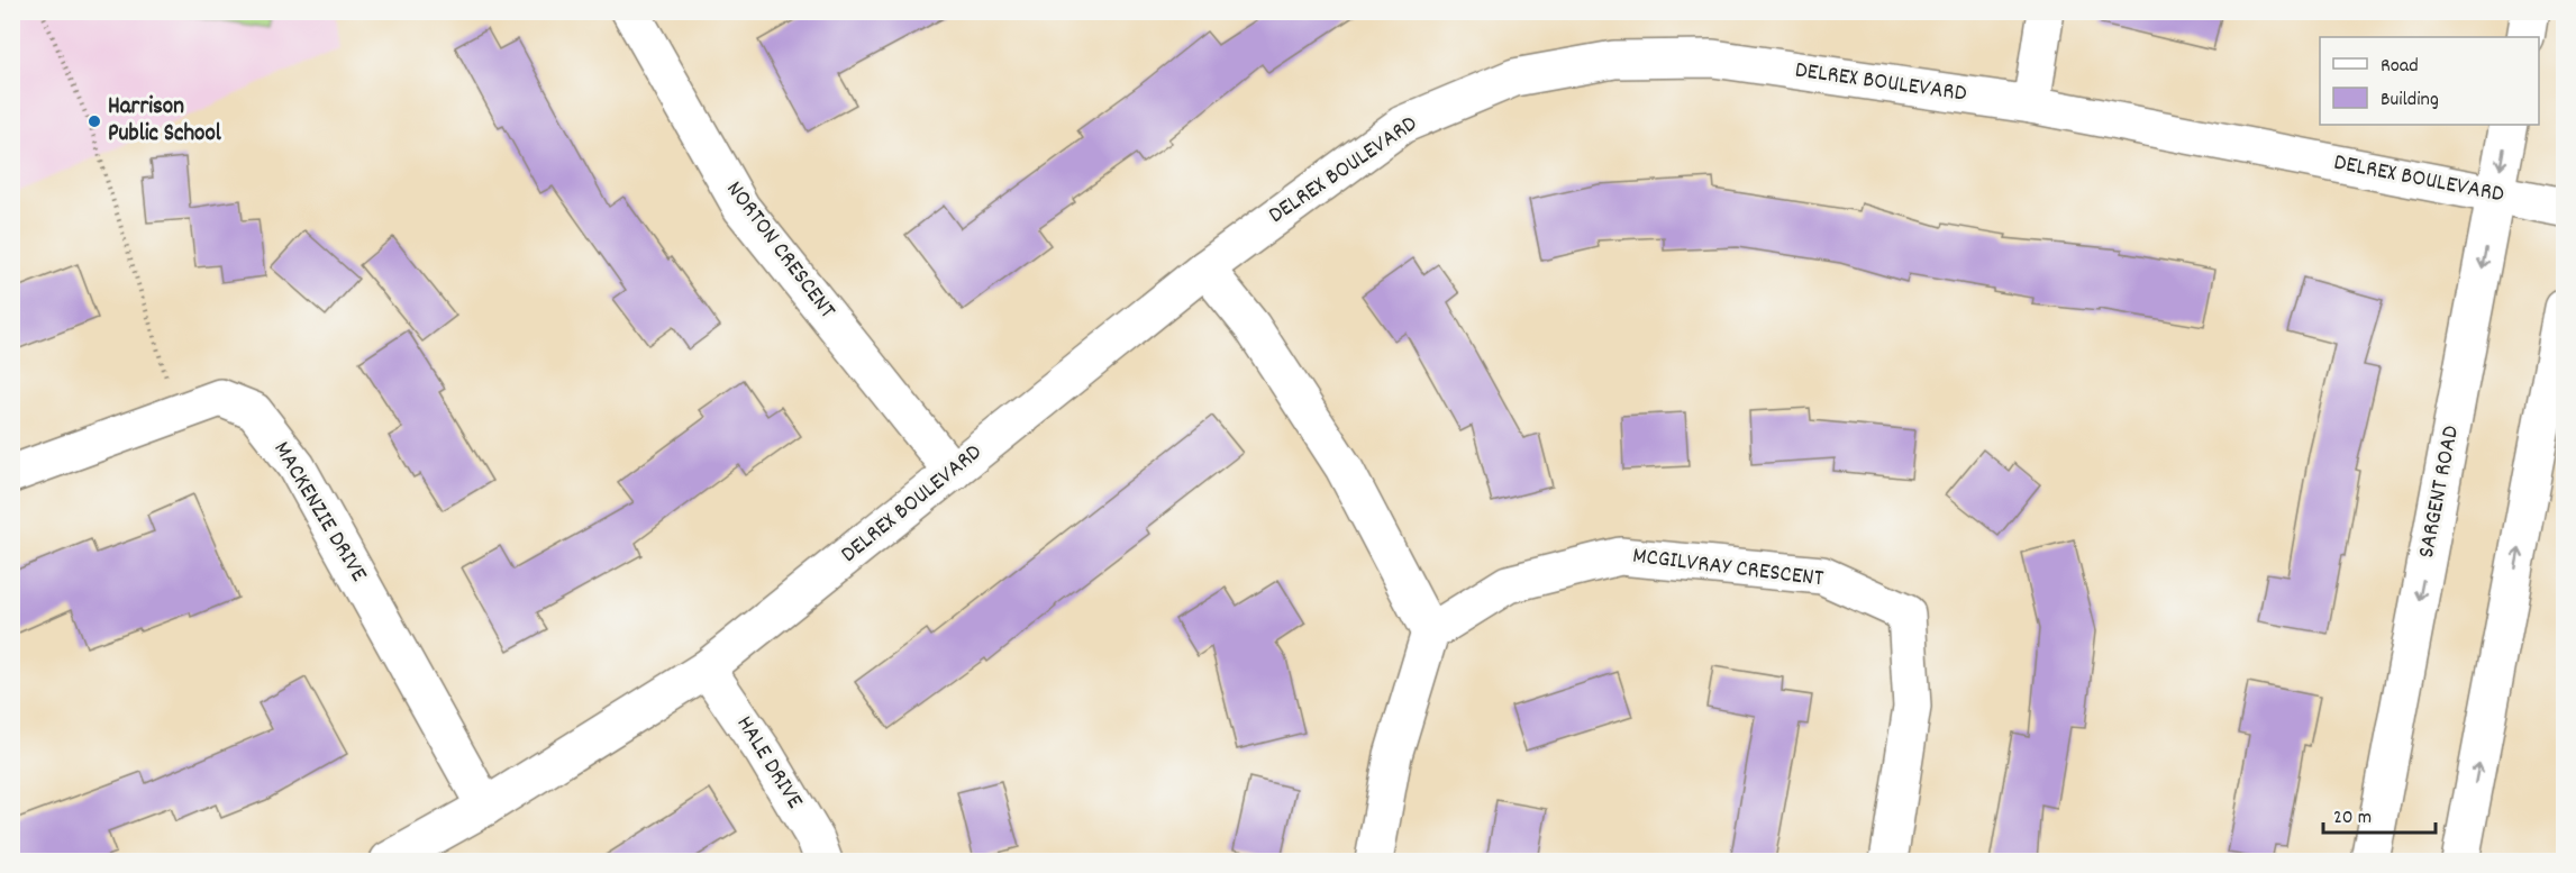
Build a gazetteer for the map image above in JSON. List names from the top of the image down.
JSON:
{
  "streets": {
    "street": [
      "DELREX BOULEVARD",
      "NORTON CRESCENT",
      "SARGENT ROAD",
      "MACKENZIE DRIVE",
      "MCGILVRAY CRESCENT",
      "HALE DRIVE"
    ]
  },
  "crossings": [
    ["DELREX BOULEVARD", "NORTON CRESCENT"],
    ["DELREX BOULEVARD", "SARGENT ROAD"],
    ["DELREX BOULEVARD", "MACKENZIE DRIVE"],
    ["DELREX BOULEVARD", "HALE DRIVE"]
  ],
  "places": ["Harrison Public School"],
  "legend": ["Road", "Building"],
  "scale_bar": "20 m"
}
